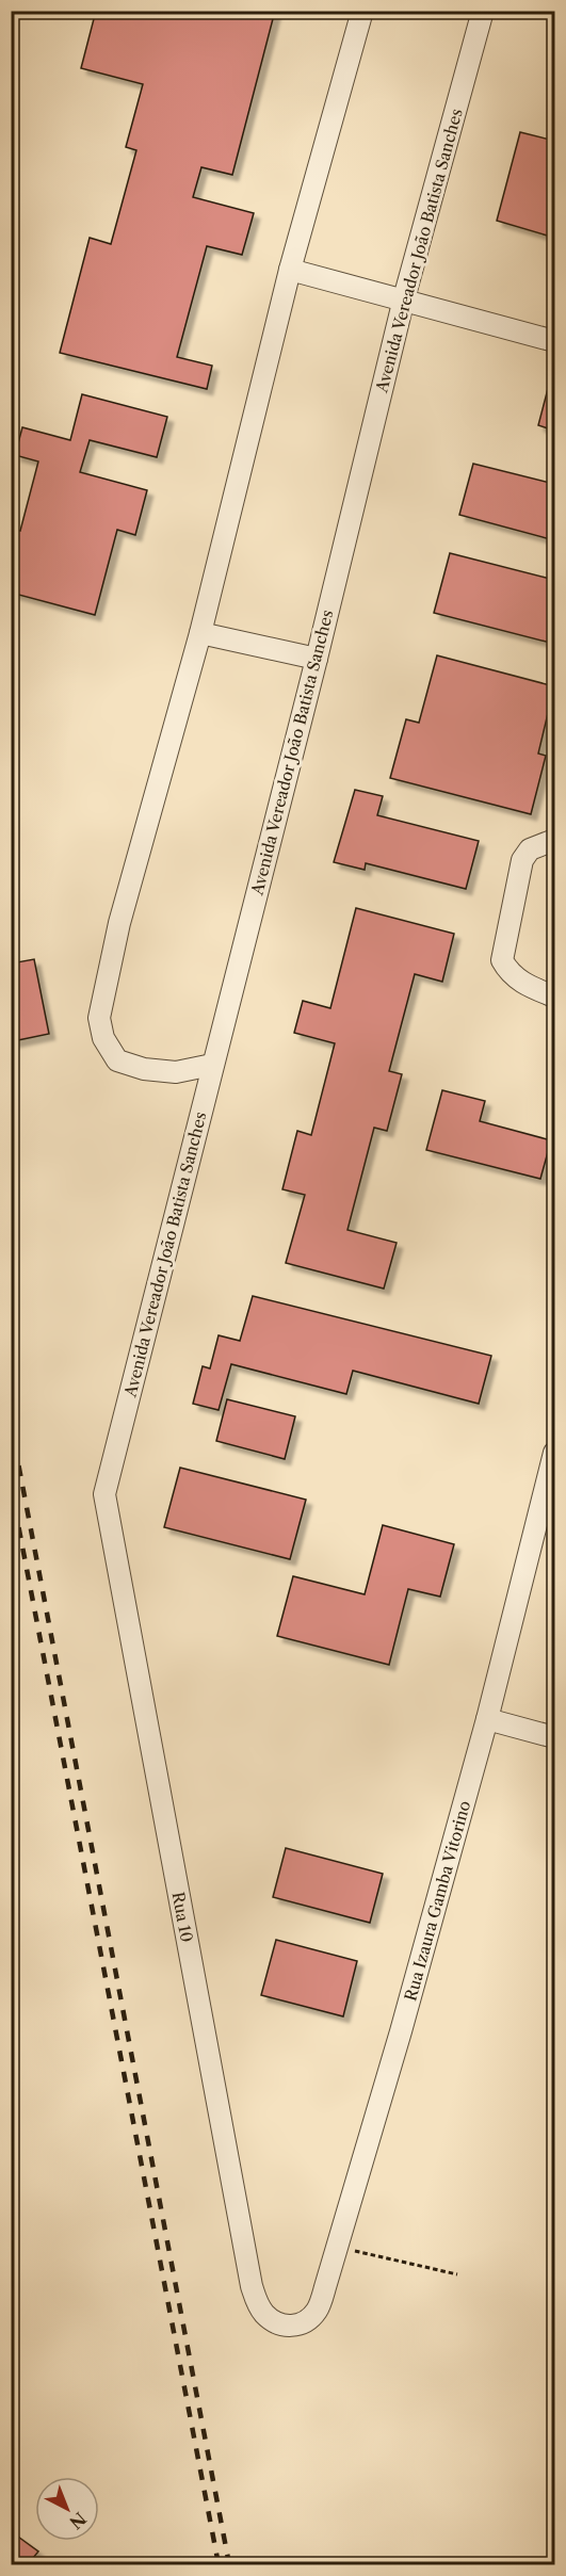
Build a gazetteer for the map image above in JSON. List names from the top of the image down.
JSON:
{
  "streets": {
    "street": ["Avenida Vereador João Batista Sanches", "Rua Izaura Gamba Vitorino", "Rua 10"]
  },
  "crossings": [
    ["Avenida Vereador João Batista Sanches", "Rua 10"],
    ["Rua Izaura Gamba Vitorino", "Rua 10"]
  ],
  "north": "bottom right"
}
